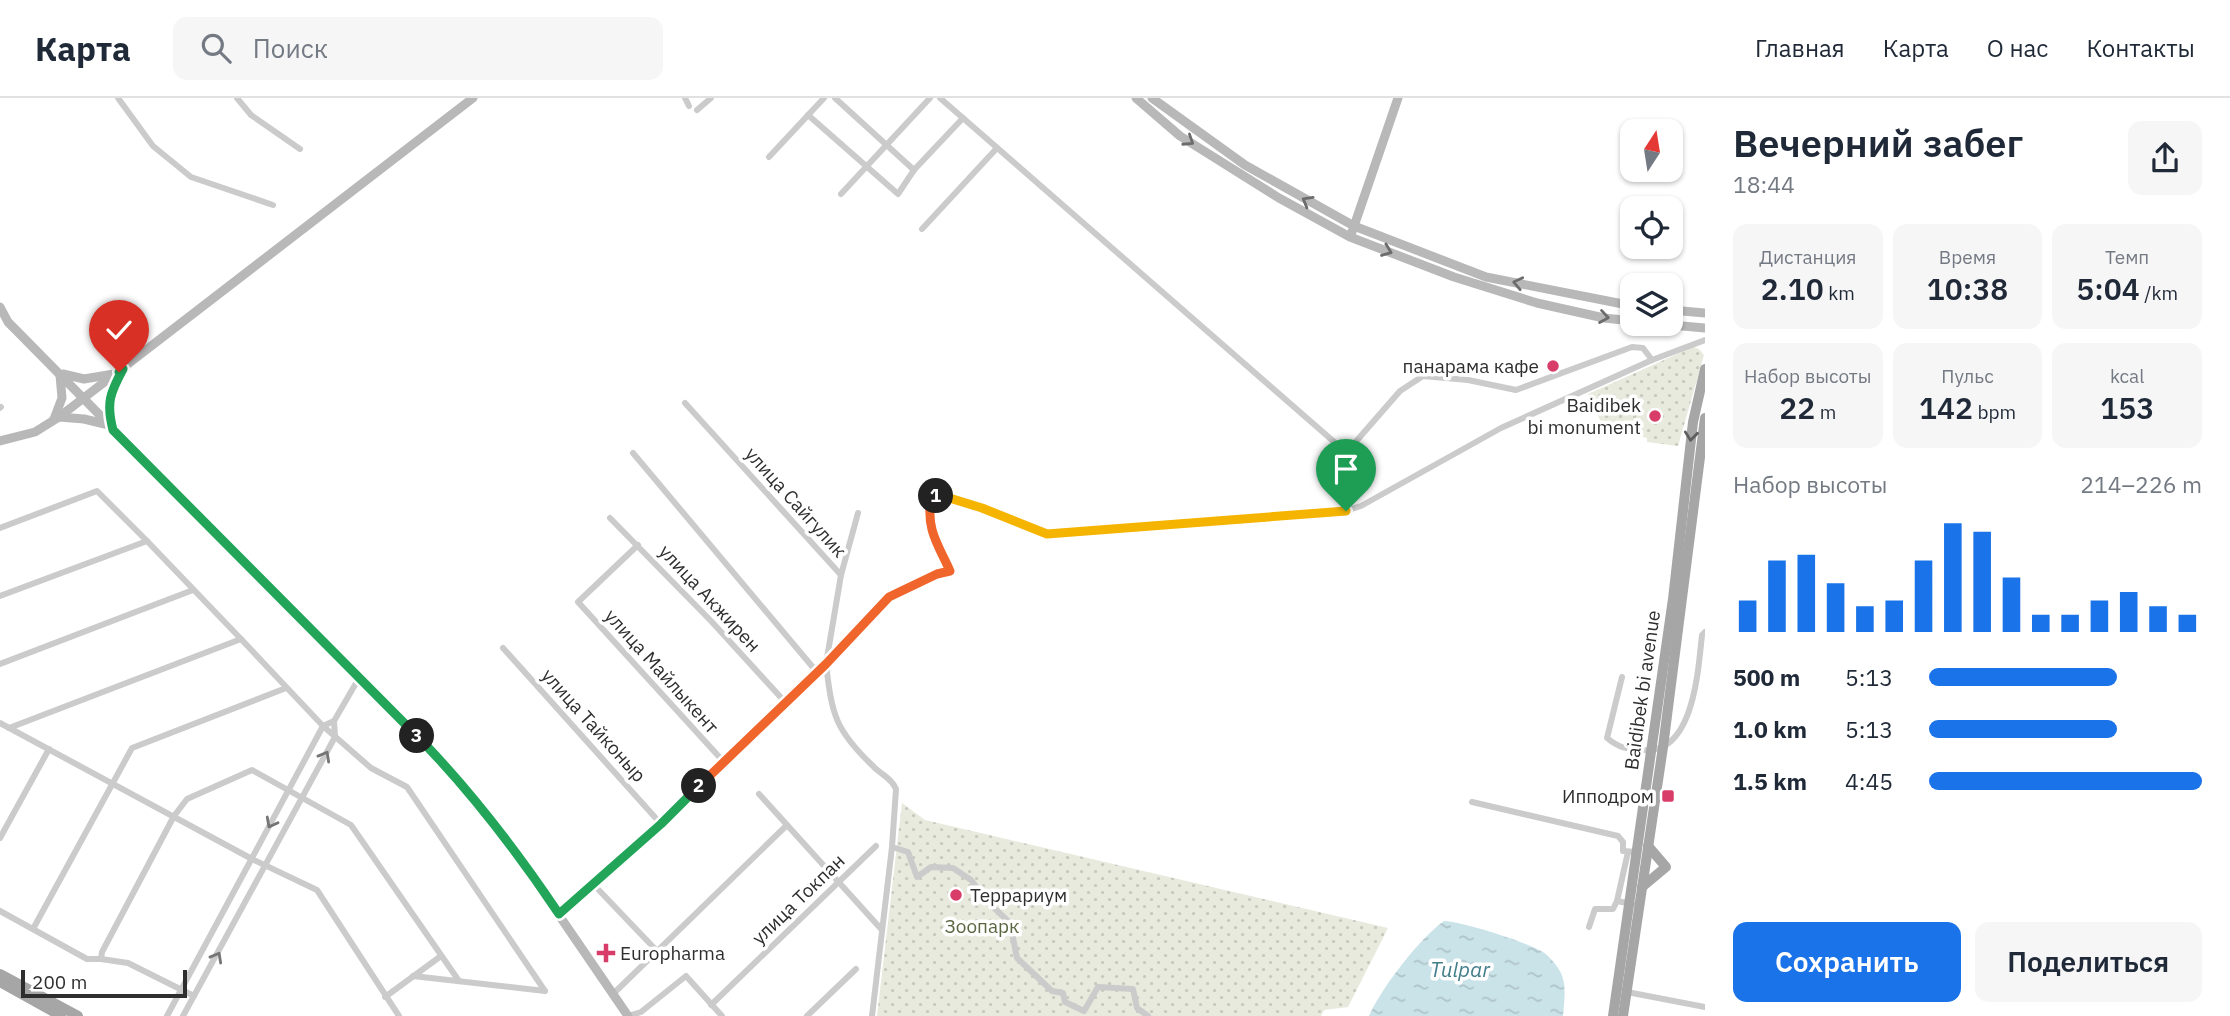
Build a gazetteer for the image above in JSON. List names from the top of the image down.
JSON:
{
  "streets": {
    "main road": ["Baidibek bi avenue"],
    "street": [
      "улица Сайгулик",
      "улица Акжирен",
      "улица Майлыкент",
      "улица Тайконыр",
      "улица Токпан"
    ]
  },
  "crossings": [
    ["улица Акжирен", "улица Майлыкент"]
  ],
  "water": ["Tulpar"],
  "parks": ["Зоопарк"],
  "places": {
    "other": ["панарама кафе", "Baidibek bi monument", "Террариум"],
    "transit": ["Ипподром"],
    "health": ["Europharma"]
  },
  "scale_bar": "200 m",
  "north": "top",
  "page": {
    "header": "Карта",
    "search": "Поиск",
    "nav": [
      "Главная",
      "Карта",
      "О нас",
      "Контакты"
    ],
    "heading": ["Вечерний забег", "18:44"],
    "stats": [
      ["Дистанция", "2.10 km"],
      ["Время", "10:38"],
      ["Темп", "5:04 /km"],
      ["Набор высоты", "22 m"],
      ["Пульс", "142 bpm"],
      ["kcal", "153"]
    ],
    "chart": ["Набор высоты", "214–226 m"],
    "pins": ["1", "3", "2"],
    "list": [
      {
        "name": "500 m",
        "note": "5:13"
      },
      {
        "name": "1.0 km",
        "note": "5:13"
      },
      {
        "name": "1.5 km",
        "note": "4:45"
      }
    ],
    "buttons": ["Сохранить", "Поделиться"],
    "scale": "200 m"
  }
}
